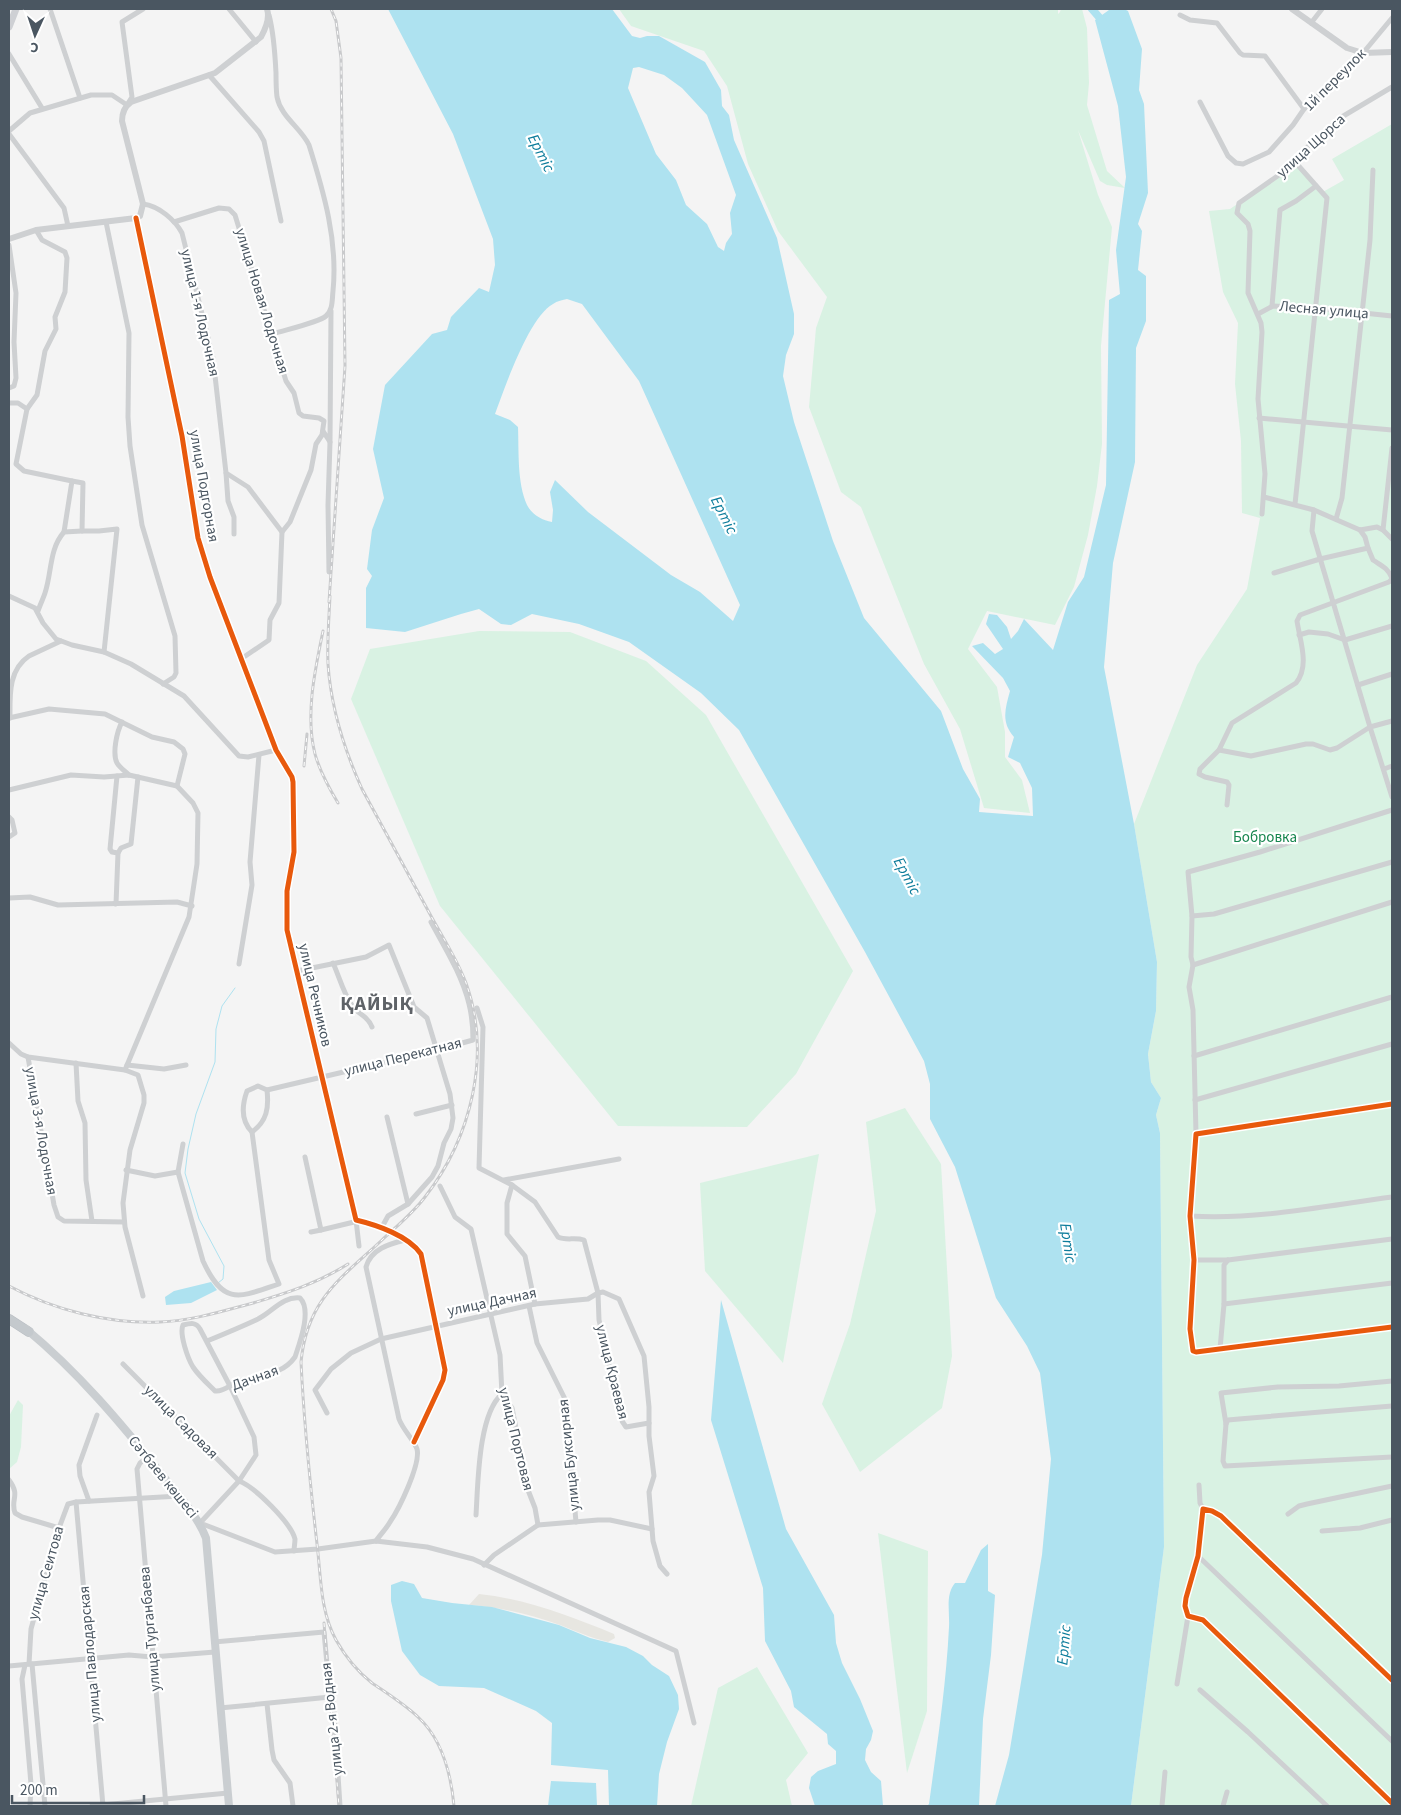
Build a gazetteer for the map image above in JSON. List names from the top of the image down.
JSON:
{
  "streets": {
    "main road": ["Сәтбаев көшесі"],
    "street": [
      "1й переулок",
      "улица Щорса",
      "улица Новая Лодочная",
      "Лесная улица",
      "улица 1-я Лодочная",
      "улица Подгорная",
      "улица Речников",
      "улица Перекатная",
      "улица 3-я Лодочная",
      "улица Дачная",
      "улица Краевая",
      "Дачная",
      "улица Садовая",
      "улица Портовая",
      "улица Буксирная",
      "улица Сеитова",
      "улица Турганбаева",
      "улица Павлодарская",
      "улица 2-я Водная"
    ]
  },
  "crossings": [
    ["улица Щорса", "Лесная улица"],
    ["улица Новая Лодочная", "улица 1-я Лодочная"],
    ["улица Подгорная", "улица Речников"],
    ["улица Речников", "улица Перекатная"],
    ["улица Дачная", "улица Краевая"],
    ["улица Дачная", "улица Портовая"],
    ["улица Дачная", "улица Буксирная"],
    ["улица Краевая", "улица Буксирная"],
    ["улица Портовая", "улица Буксирная"],
    ["Сәтбаев көшесі", "улица Турганбаева"],
    ["Сәтбаев көшесі", "улица 2-я Водная"],
    ["улица Сеитова", "улица Павлодарская"]
  ],
  "districts": ["ҚАЙЫҚ"],
  "water": ["Ертіс"],
  "parks": ["Бобровка"],
  "scale_bar": "200 m",
  "north": "bottom"
}
